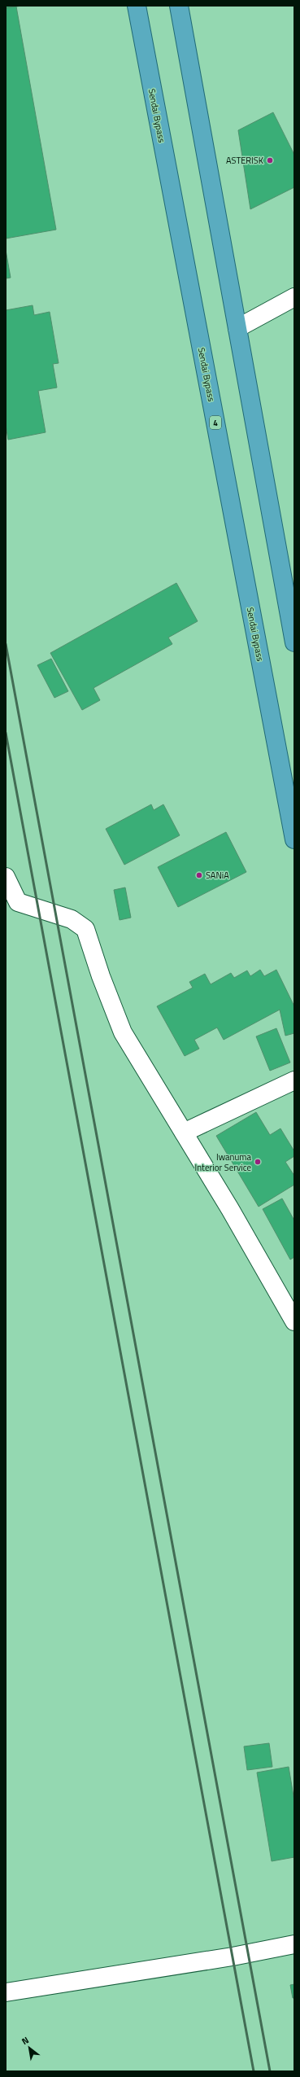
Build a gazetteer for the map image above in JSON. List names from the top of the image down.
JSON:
{
  "streets": {
    "highway": ["Sendai Bypass", "4"]
  },
  "places": ["ASTERISK", "SANiA", "Iwanuma Interior Service"],
  "north": "top left"
}
